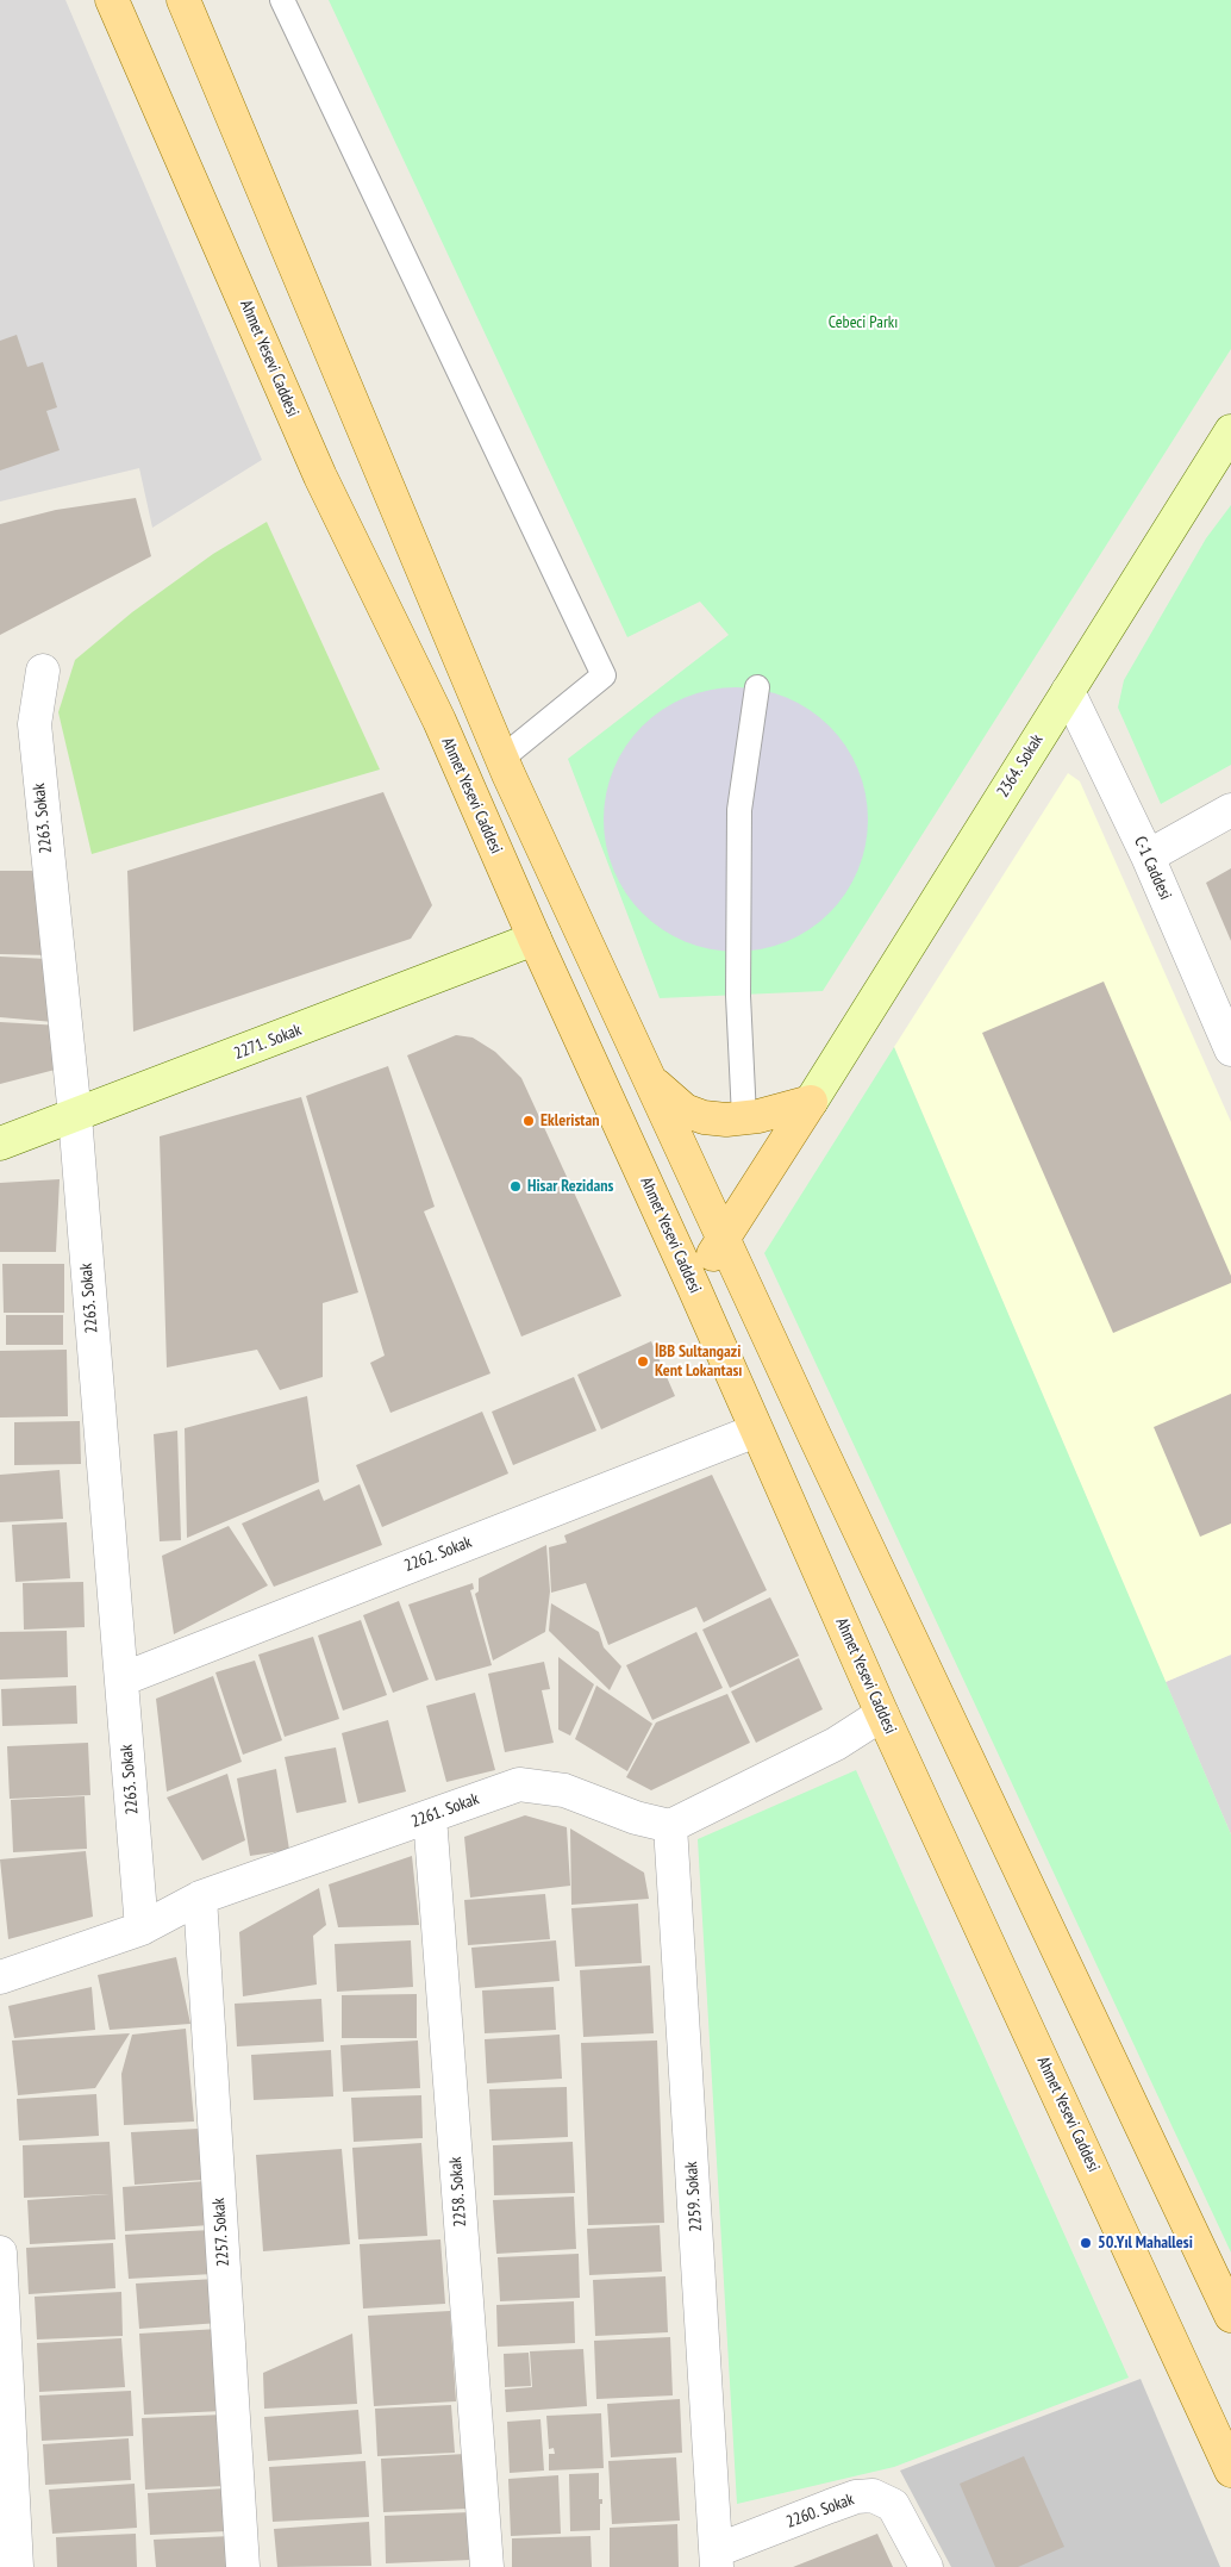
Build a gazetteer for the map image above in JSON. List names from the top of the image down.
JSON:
{
  "streets": {
    "main road": ["Ahmet Yesevi Caddesi"],
    "street": [
      "2364. Sokak",
      "2263. Sokak",
      "C-1 Caddesi",
      "2271. Sokak",
      "2262. Sokak",
      "2261. Sokak",
      "2258. Sokak",
      "2259. Sokak",
      "2257. Sokak",
      "2260. Sokak"
    ]
  },
  "crossings": [
    ["Ahmet Yesevi Caddesi", "2271. Sokak"],
    ["Ahmet Yesevi Caddesi", "2262. Sokak"],
    ["2364. Sokak", "C-1 Caddesi"],
    ["2263. Sokak", "2271. Sokak"],
    ["2263. Sokak", "2262. Sokak"],
    ["2263. Sokak", "2261. Sokak"],
    ["2261. Sokak", "2258. Sokak"],
    ["2261. Sokak", "2259. Sokak"],
    ["2261. Sokak", "2257. Sokak"],
    ["2259. Sokak", "2260. Sokak"]
  ],
  "parks": ["Cebeci Parkı"],
  "places": [
    "Ekleristan",
    "Hisar Rezidans",
    "İBB Sultangazi Kent Lokantası",
    "50.Yıl Mahallesi"
  ]
}
